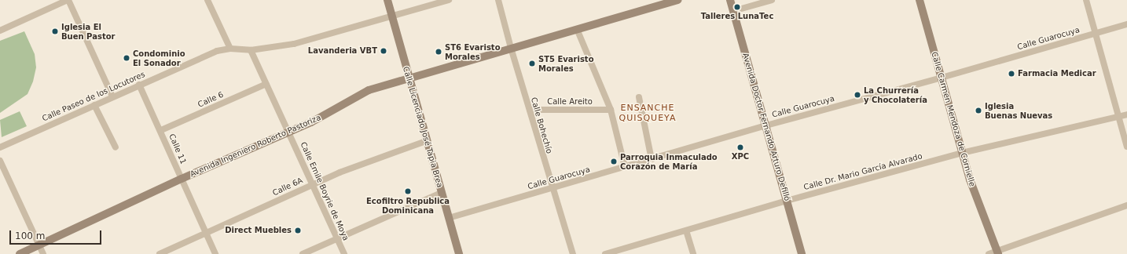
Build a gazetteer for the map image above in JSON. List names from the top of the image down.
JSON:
{
  "streets": {
    "street": [
      "Calle Guarocuya",
      "Calle Paseo de los Locutores",
      "Calle 6",
      "Calle Areito",
      "Calle Carmen Mendoza de Cornielle",
      "Calle Bohechío",
      "Calle Licenciado José Tapia Brea",
      "Avenida Doctor Fernando Arturo Defilló",
      "Avenida Ingeniero Roberto Pastoriza",
      "Calle 11",
      "Calle Dr. Mario García Alvarado",
      "Calle 6A",
      "Calle Emile Boyrie de Moya"
    ]
  },
  "crossings": [
    ["Calle Guarocuya", "Calle Carmen Mendoza de Cornielle"],
    ["Calle Guarocuya", "Calle Bohechío"],
    ["Calle Guarocuya", "Calle Licenciado José Tapia Brea"],
    ["Calle Guarocuya", "Avenida Doctor Fernando Arturo Defilló"],
    ["Calle Paseo de los Locutores", "Calle Licenciado José Tapia Brea"],
    ["Calle Paseo de los Locutores", "Calle 11"],
    ["Calle Paseo de los Locutores", "Calle Emile Boyrie de Moya"],
    ["Calle 6", "Calle 11"],
    ["Calle 6", "Calle Emile Boyrie de Moya"],
    ["Calle Areito", "Calle Bohechío"],
    ["Calle Carmen Mendoza de Cornielle", "Calle Dr. Mario García Alvarado"],
    ["Calle Bohechío", "Avenida Ingeniero Roberto Pastoriza"],
    ["Calle Licenciado José Tapia Brea", "Avenida Ingeniero Roberto Pastoriza"],
    ["Calle Licenciado José Tapia Brea", "Calle 6A"],
    ["Avenida Doctor Fernando Arturo Defilló", "Calle Dr. Mario García Alvarado"],
    ["Avenida Ingeniero Roberto Pastoriza", "Calle 11"],
    ["Avenida Ingeniero Roberto Pastoriza", "Calle Emile Boyrie de Moya"],
    ["Calle 11", "Calle 6A"],
    ["Calle 6A", "Calle Emile Boyrie de Moya"]
  ],
  "districts": ["ENSANCHE QUISQUEYA"],
  "places": [
    "Talleres LunaTec",
    "Iglesia El Buen Pastor",
    "Lavanderia VBT",
    "ST6 Evaristo Morales",
    "Condominio El Sonador",
    "ST5 Evaristo Morales",
    "Farmacia Medicar",
    "La Churrería y Chocolatería",
    "Iglesia Buenas Nuevas",
    "XPC",
    "Parroquia Inmaculado Corazón de María",
    "Ecofiltro Republica Dominicana",
    "Direct Muebles"
  ],
  "scale_bar": "100 m"
}
